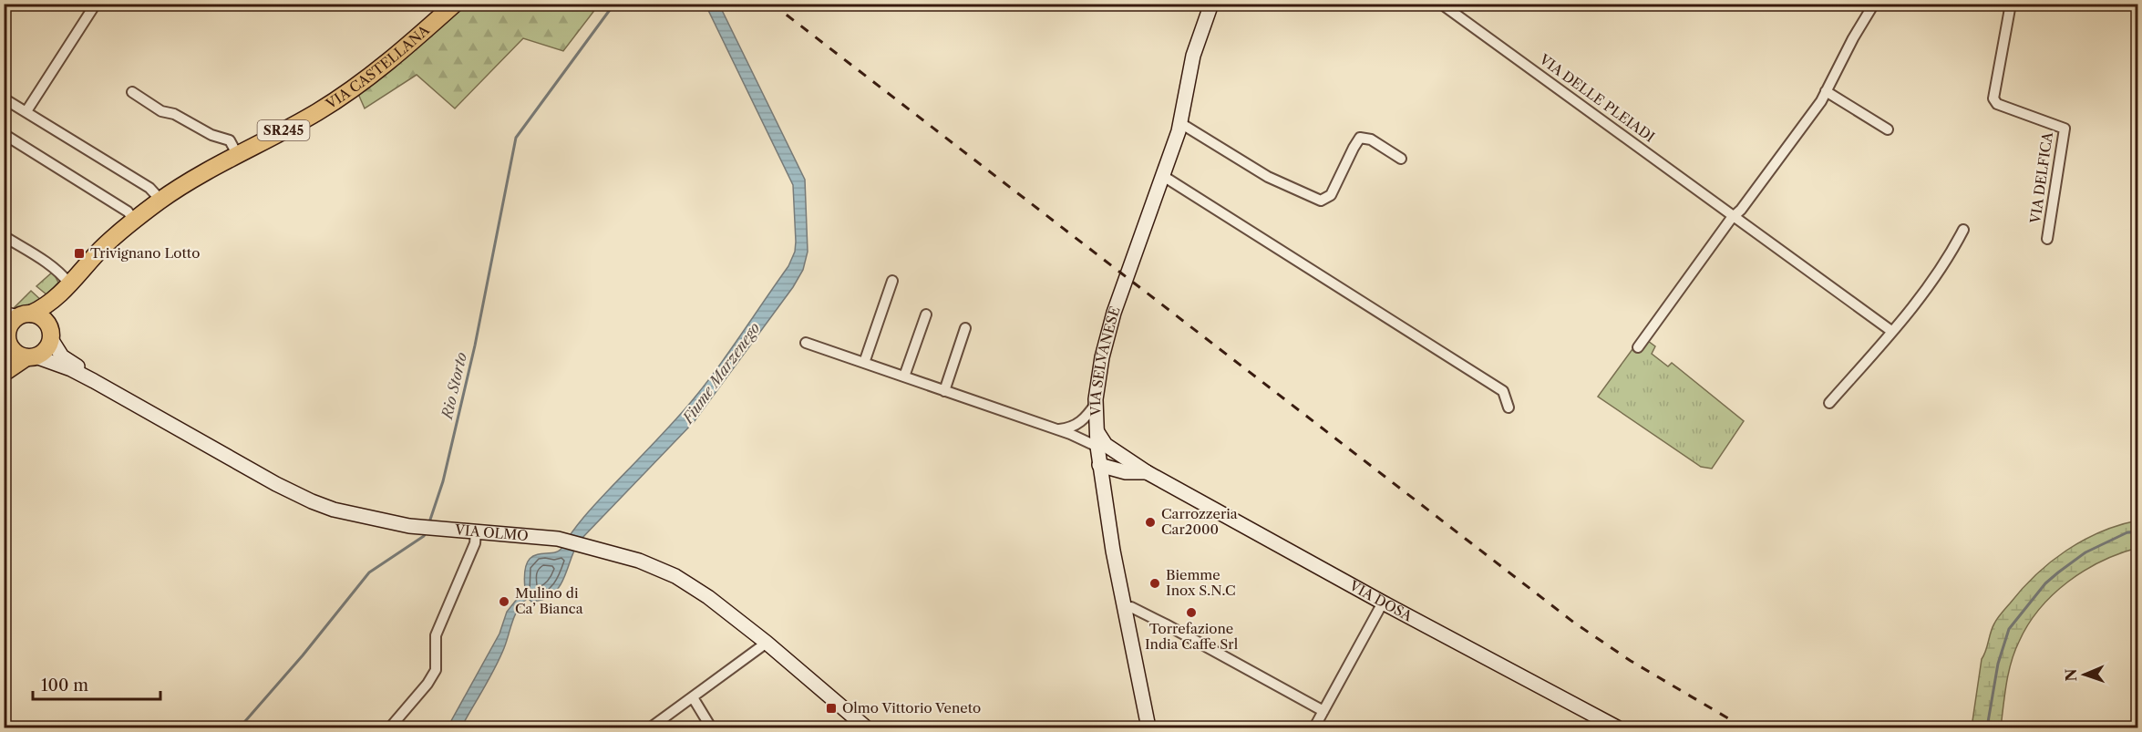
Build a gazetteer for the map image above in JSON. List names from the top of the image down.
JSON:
{
  "streets": {
    "main road": ["VIA CASTELLANA", "SR245"],
    "street": [
      "VIA DELLE PLEIADI",
      "VIA DELFICA",
      "VIA SELVANESE",
      "VIA OLMO",
      "VIA DOSA"
    ]
  },
  "water": ["Fiume Marzenego", "Rio Storto"],
  "places": {
    "transit": ["Trivignano Lotto", "Olmo Vittorio Veneto"],
    "other": [
      "Carrozzeria Car2000",
      "Biemme Inox S.N.C",
      "Mulino di Ca’ Bianca",
      "Torrefazione India Caffe Srl"
    ]
  },
  "scale_bar": "100 m",
  "north": "left"
}
